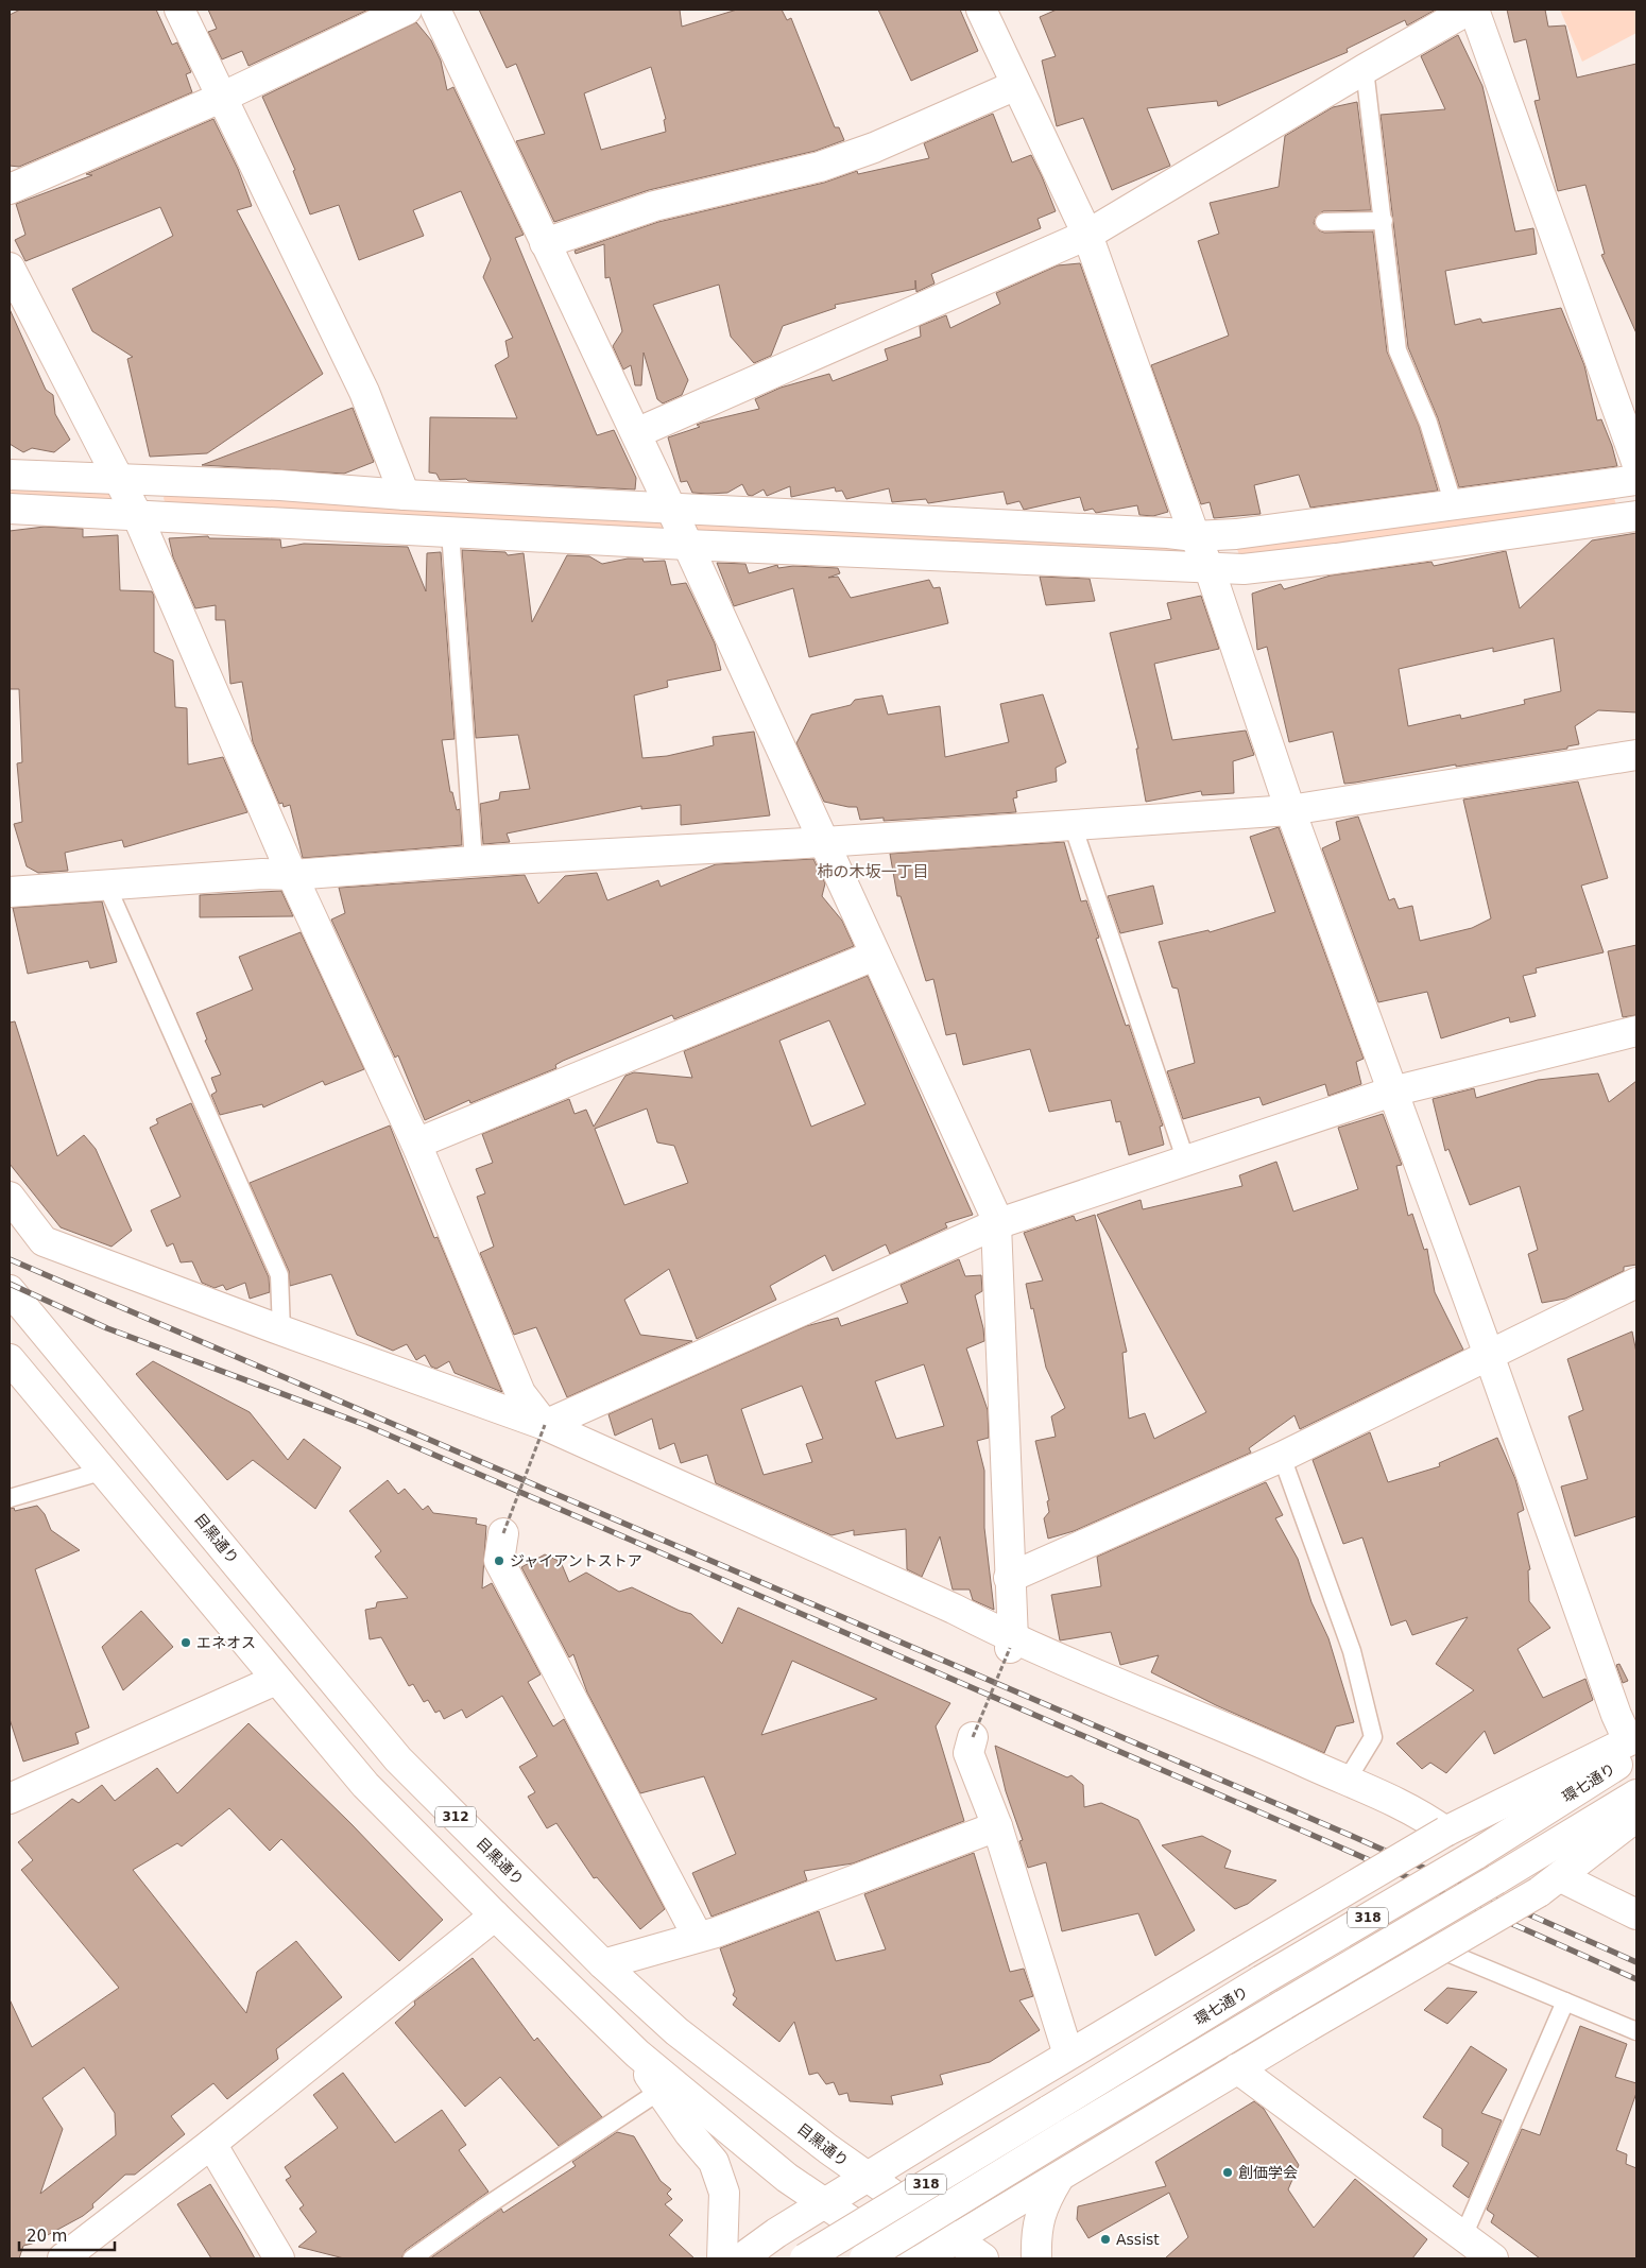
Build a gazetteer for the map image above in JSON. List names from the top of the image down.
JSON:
{
  "streets": {
    "street": [
      "目黒通り",
      "環七通り",
      "312",
      "318"
    ]
  },
  "districts": ["柿の木坂一丁目"],
  "places": [
    "ジャイアントストア",
    "エネオス",
    "創価学会",
    "Assist"
  ],
  "scale_bar": "20 m"
}
